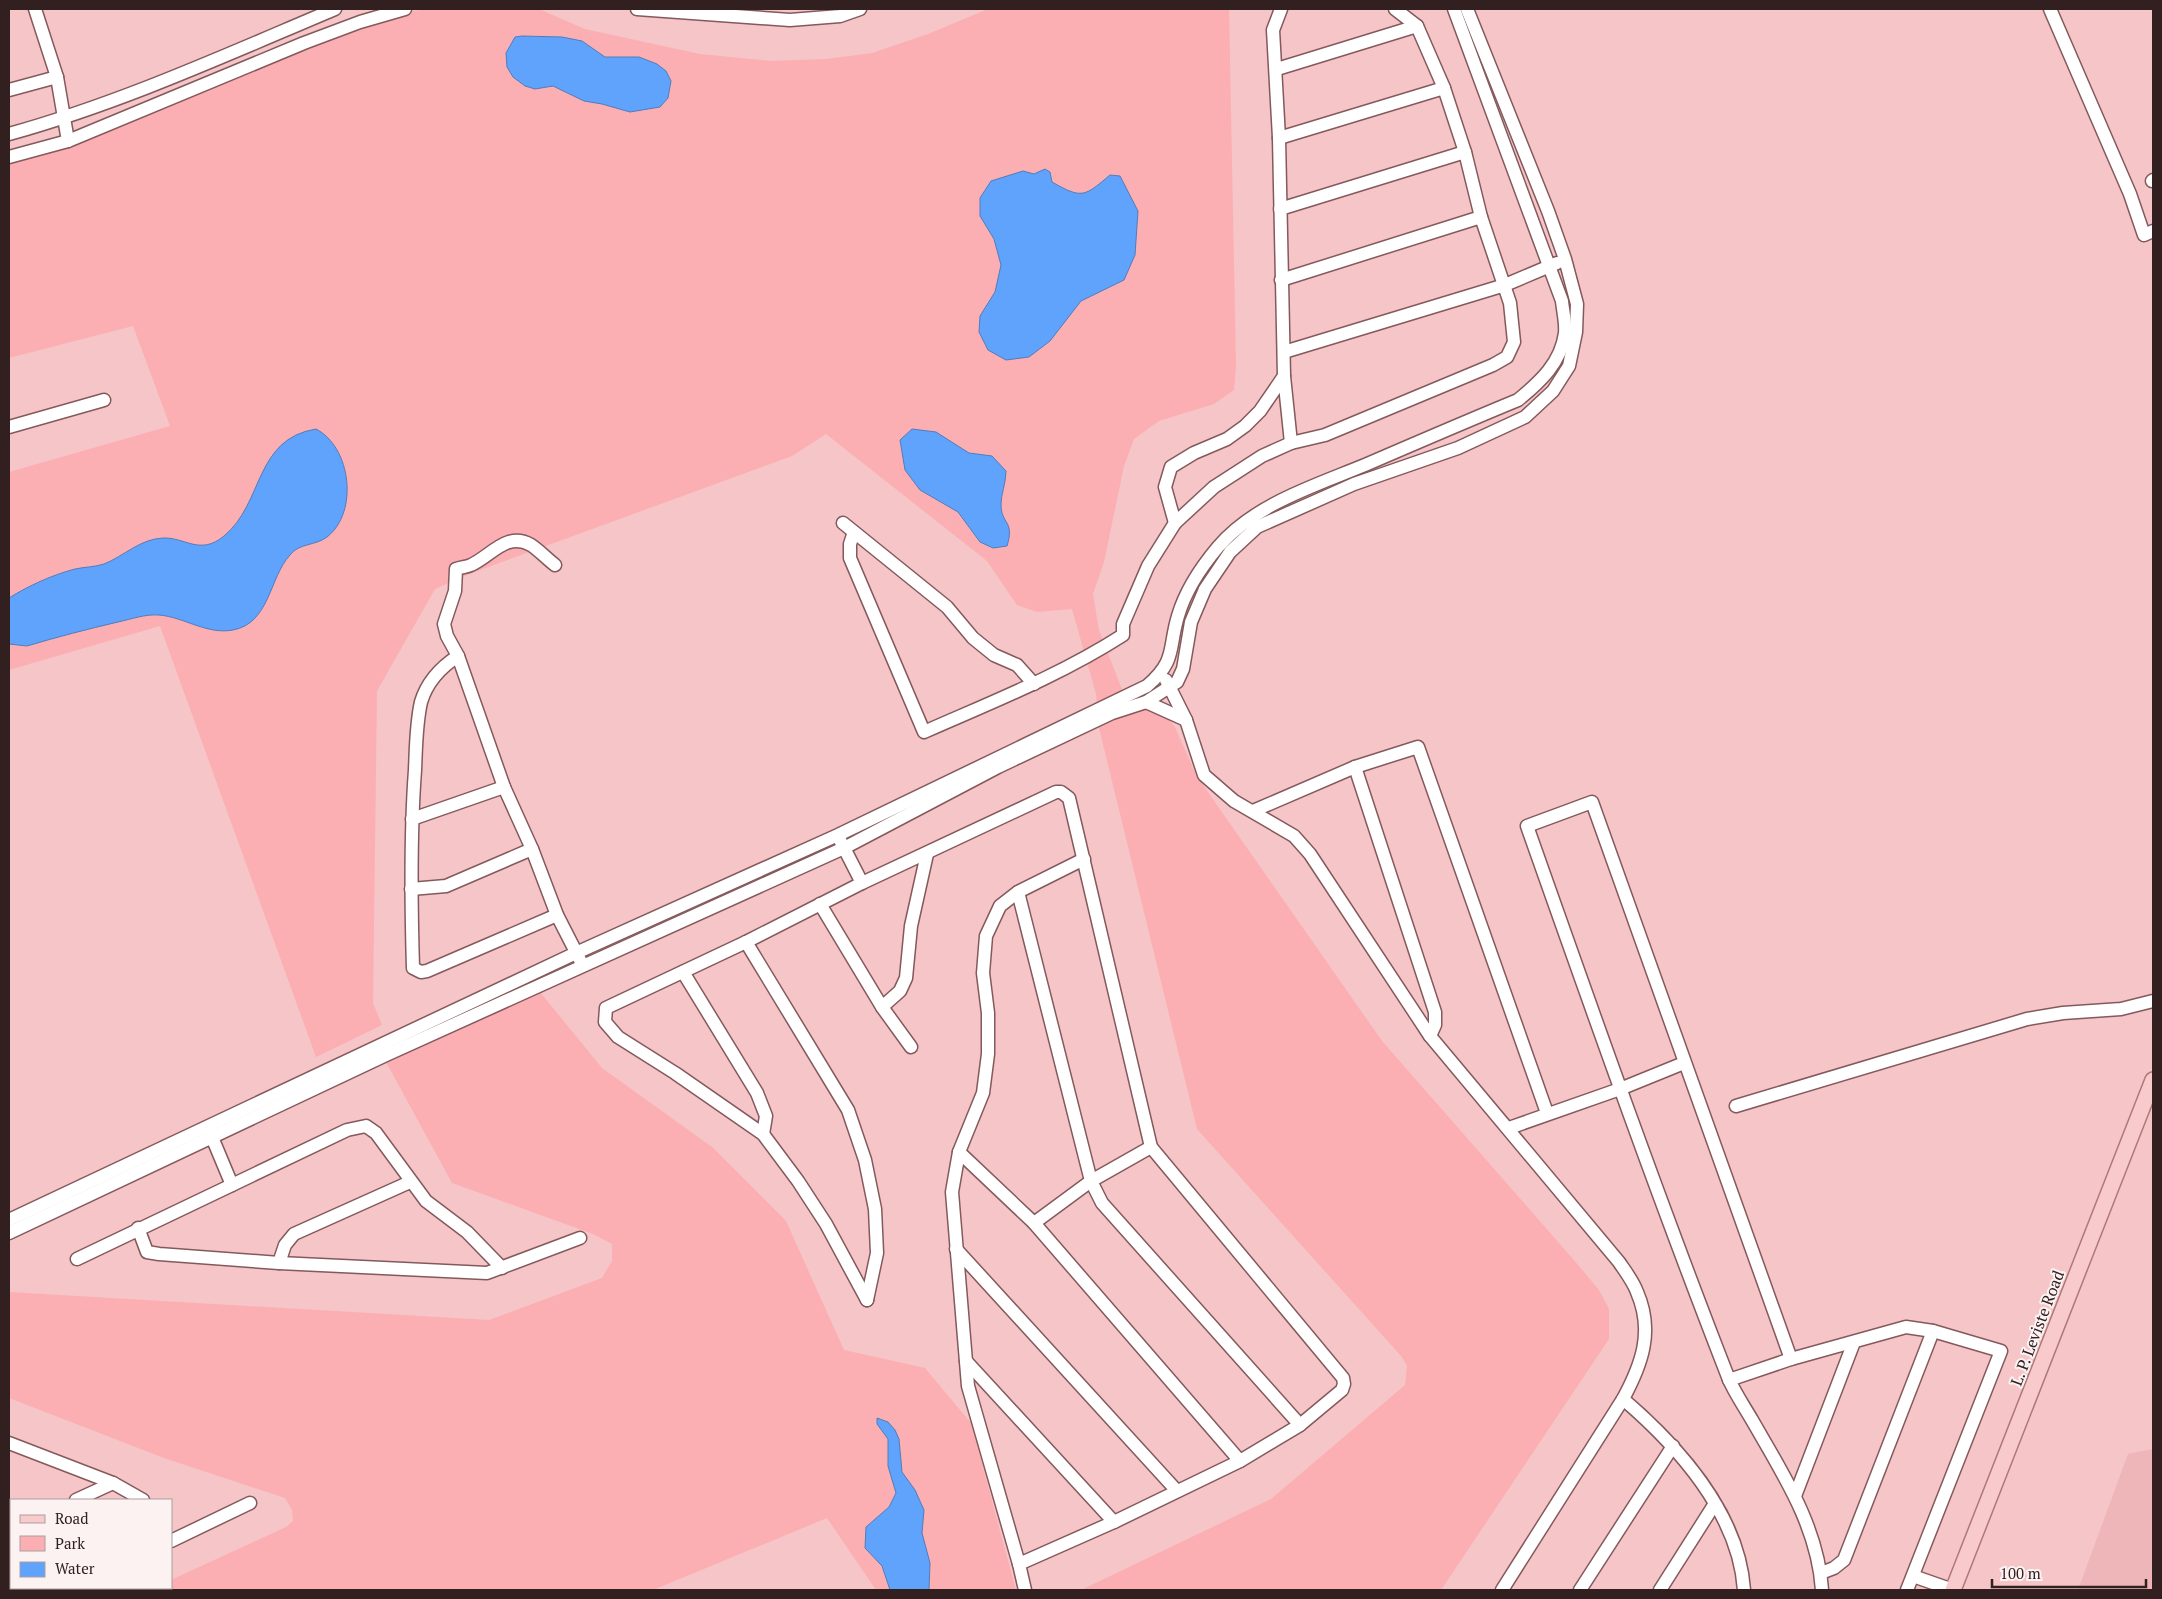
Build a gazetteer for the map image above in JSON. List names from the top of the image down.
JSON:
{
  "streets": {
    "main road": ["L. P. Leviste Road"]
  },
  "legend": ["Road", "Park", "Water"],
  "scale_bar": "100 m"
}
